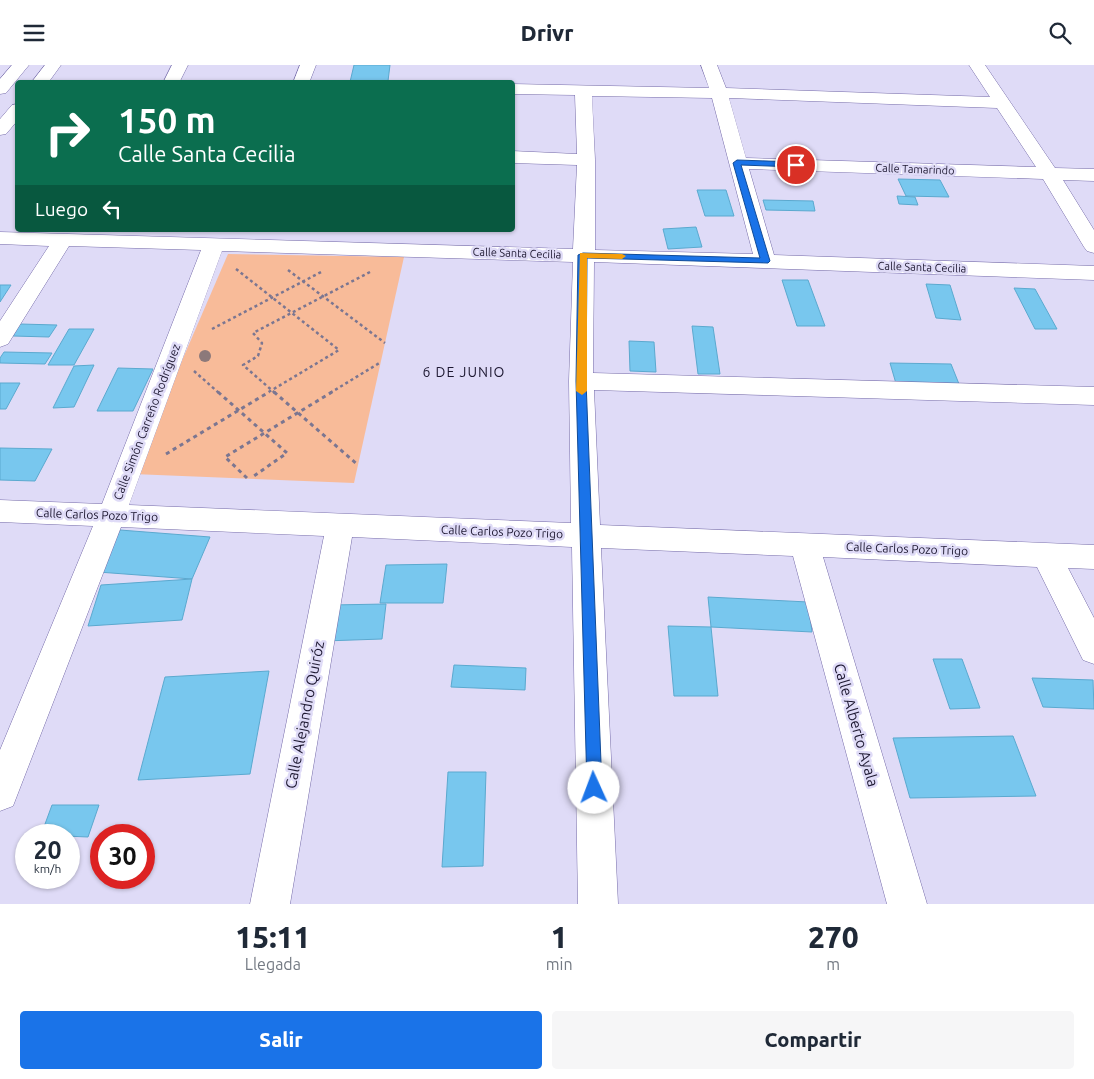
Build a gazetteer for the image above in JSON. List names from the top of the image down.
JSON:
{
  "streets": {
    "street": [
      "Calle Tamarindo",
      "Calle Santa Cecilia",
      "Calle Simón Carreño Rodríguez",
      "Calle Carlos Pozo Trigo",
      "Calle Alejandro Quiróz",
      "Calle Alberto Ayala"
    ]
  },
  "crossings": [
    ["Calle Santa Cecilia", "Calle Simón Carreño Rodríguez"],
    ["Calle Simón Carreño Rodríguez", "Calle Carlos Pozo Trigo"],
    ["Calle Carlos Pozo Trigo", "Calle Alejandro Quiróz"],
    ["Calle Carlos Pozo Trigo", "Calle Alberto Ayala"]
  ],
  "districts": ["6 DE JUNIO"],
  "page": {
    "header": "Drivr",
    "turn": ["150 m", "Calle Santa Cecilia"],
    "then": "Luego",
    "speed": "20 km/h",
    "limit": "30",
    "eta": [
      "15:11",
      "Llegada",
      "1",
      "min",
      "270",
      "m"
    ],
    "buttons": ["Salir", "Compartir"]
  }
}
